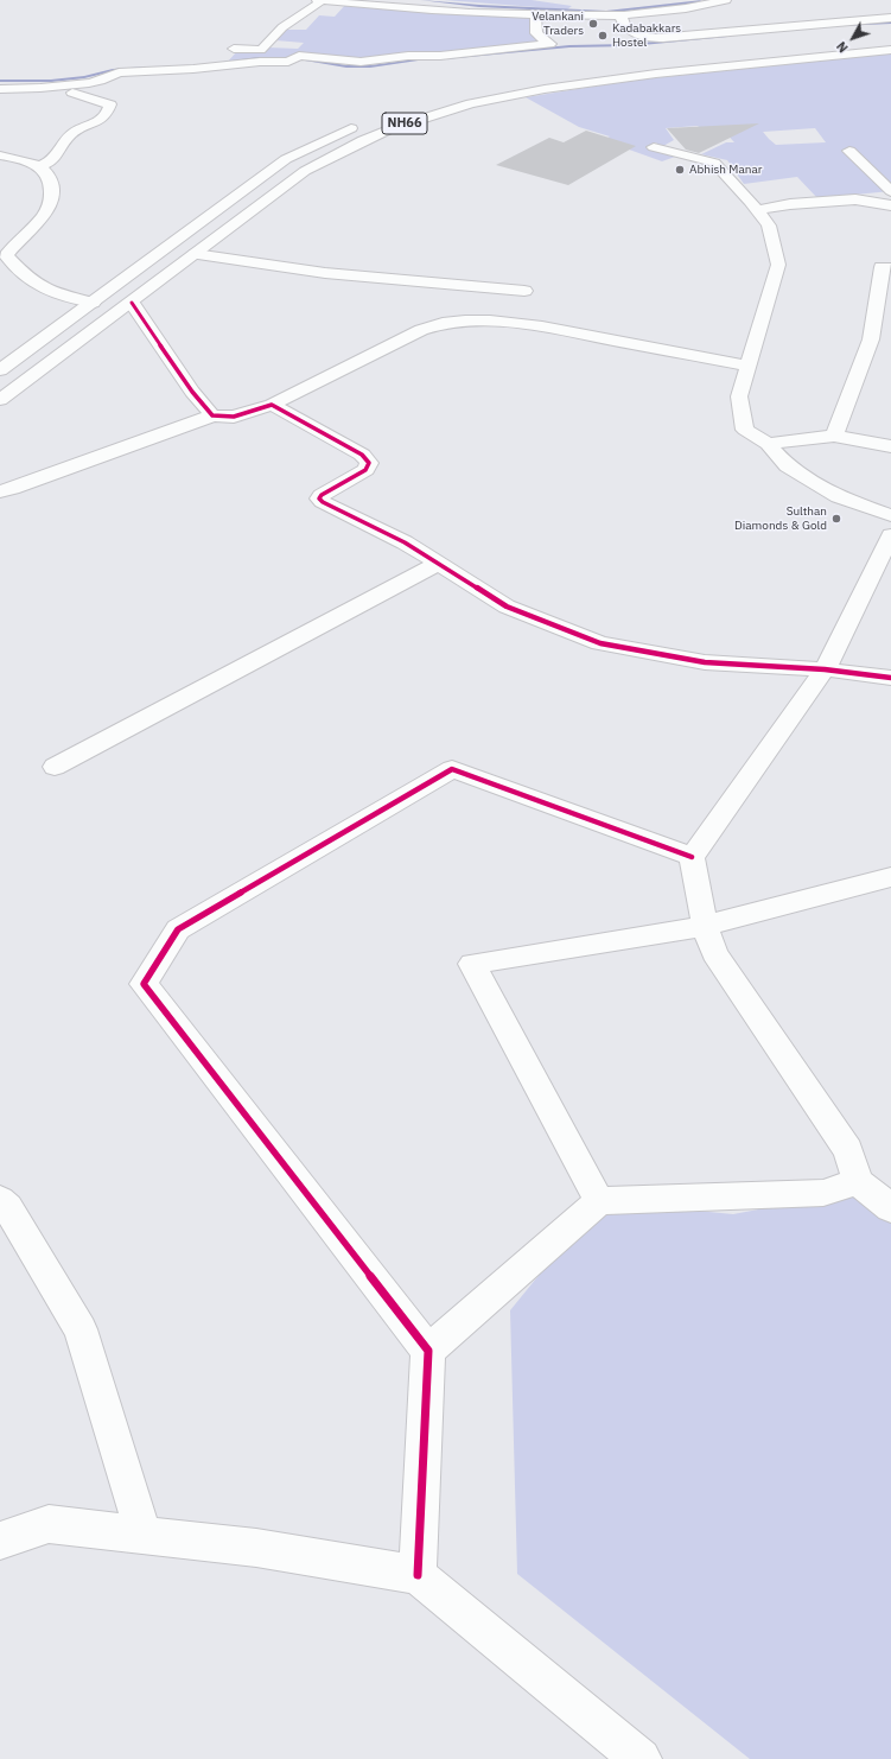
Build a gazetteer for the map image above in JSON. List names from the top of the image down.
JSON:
{
  "streets": {
    "main road": ["NH66"]
  },
  "places": [
    "Velankani Traders",
    "Kadabakkars Hostel",
    "Abhish Manar",
    "Sulthan Diamonds & Gold"
  ],
  "north": "bottom left"
}
